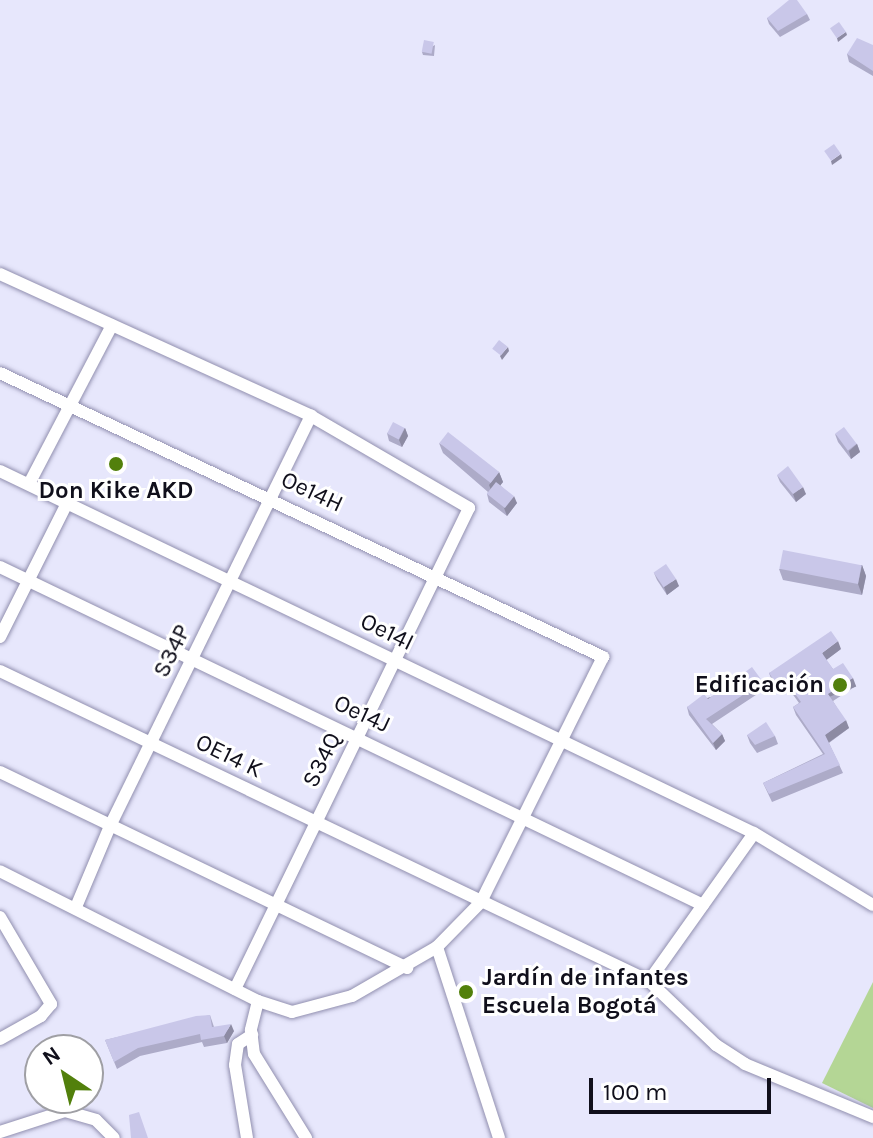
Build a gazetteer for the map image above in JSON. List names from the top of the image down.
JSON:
{
  "streets": {
    "street": [
      "Oe14H",
      "Oe14I",
      "S34P",
      "Oe14J",
      "OE14 K",
      "S34Q"
    ]
  },
  "crossings": [
    ["Oe14H", "Oe14I"],
    ["Oe14H", "S34P"],
    ["Oe14H", "S34Q"],
    ["Oe14I", "S34P"],
    ["Oe14I", "S34Q"],
    ["S34P", "Oe14J"],
    ["S34P", "OE14 K"],
    ["S34P", "S34Q"],
    ["Oe14J", "S34Q"],
    ["OE14 K", "S34Q"]
  ],
  "places": ["Don Kike AKD", "Edificación", "Jardín de infantes Escuela Bogotá"],
  "scale_bar": "100 m",
  "north": "top left"
}
